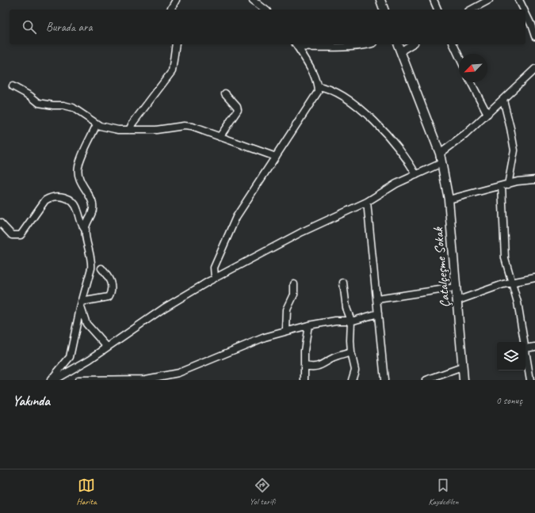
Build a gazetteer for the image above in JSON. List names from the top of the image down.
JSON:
{
  "streets": {
    "street": ["Çatalçeşme Sokak"]
  },
  "north": "bottom left",
  "page": {
    "search": "Burada ara",
    "heading": ["Yakında", "0 sonuç"],
    "nav": ["Harita", "Yol tarifi", "Kaydedilen"]
  }
}
